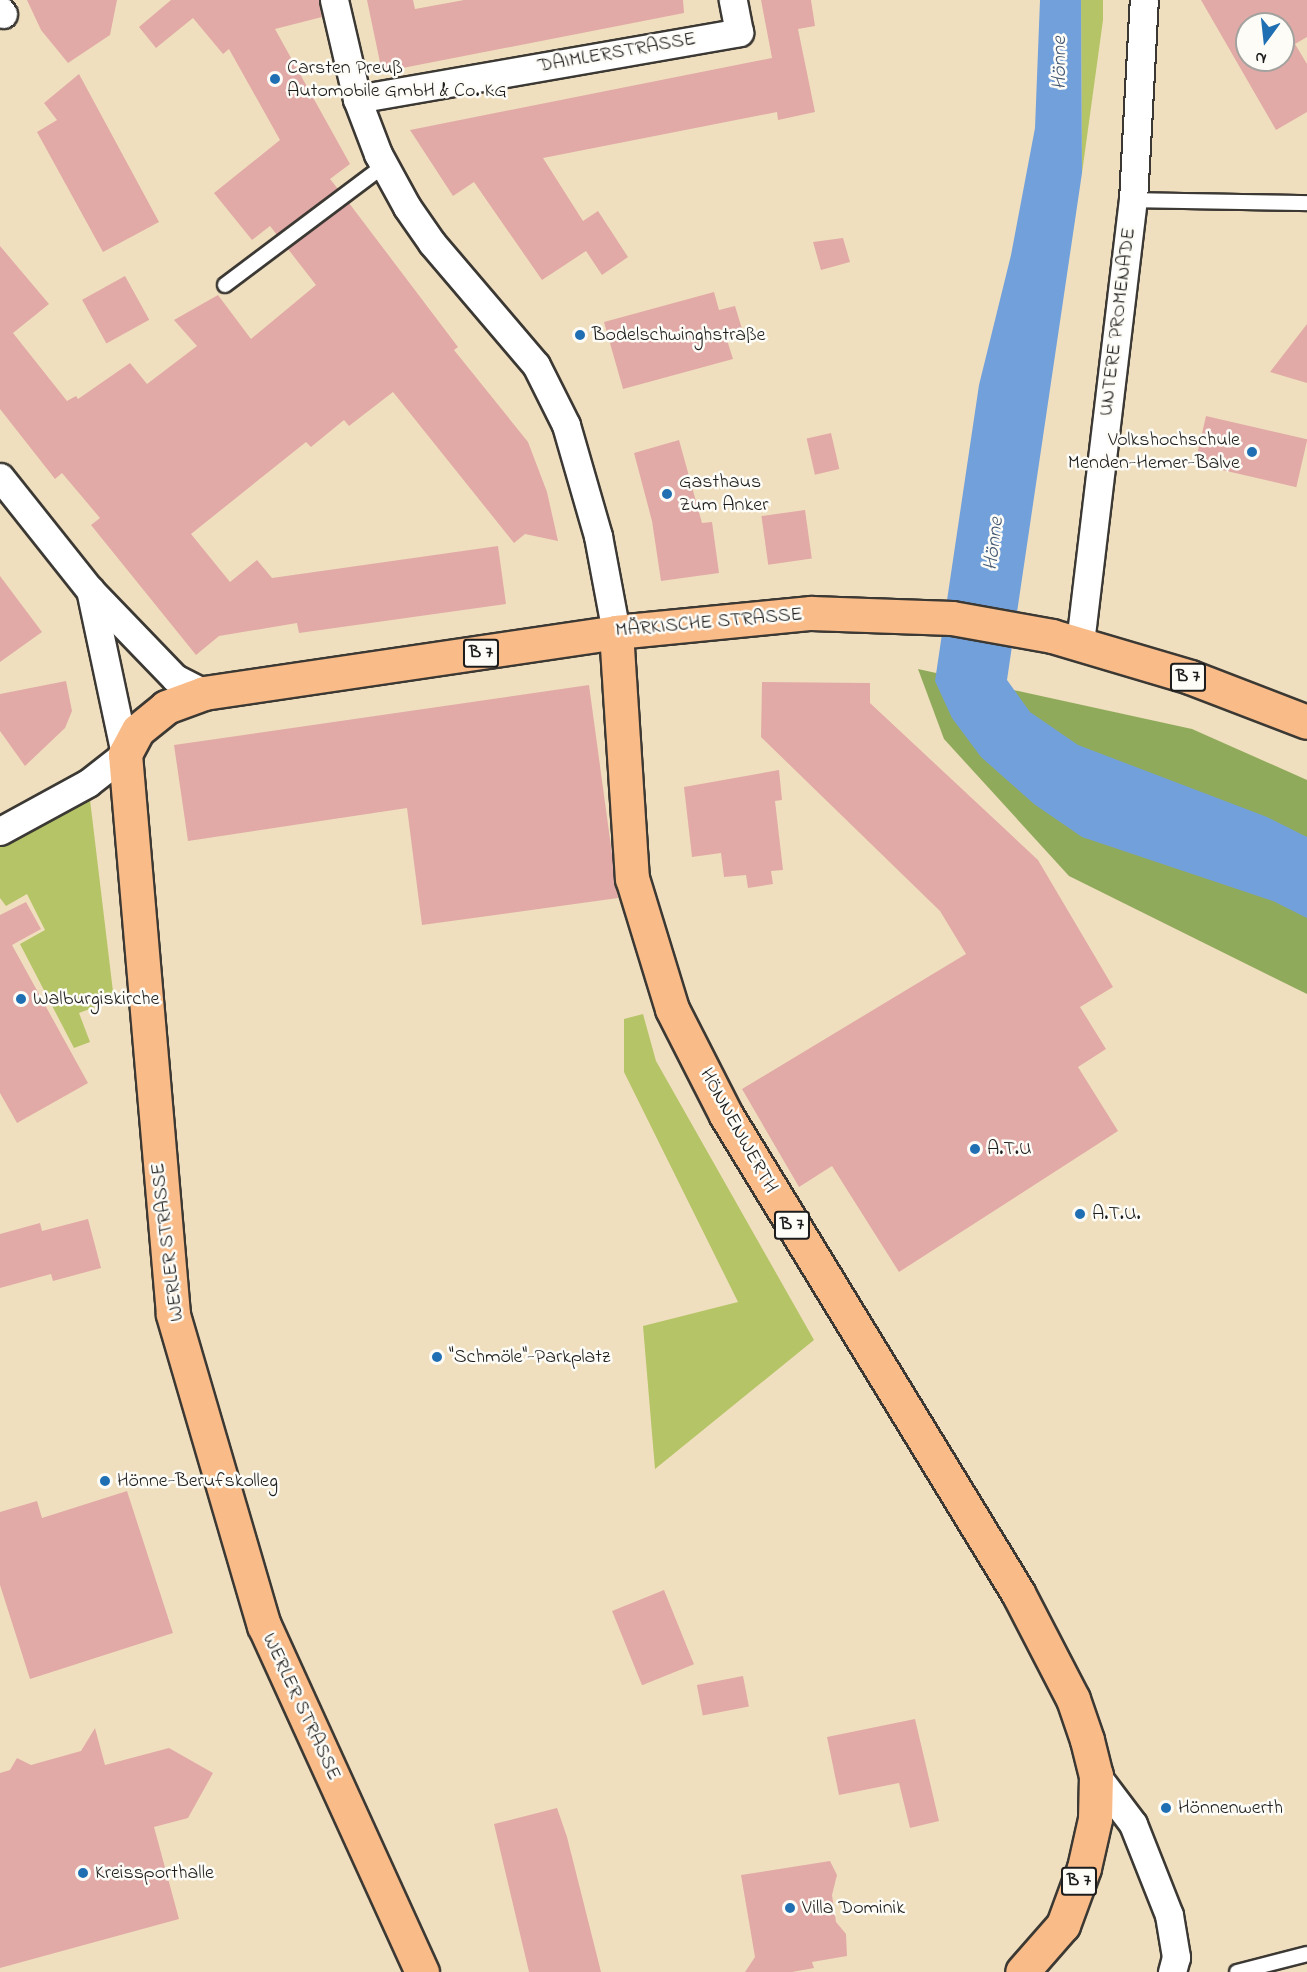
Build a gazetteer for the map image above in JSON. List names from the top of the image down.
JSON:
{
  "streets": {
    "main road": [
      "MÄRKISCHE STRASSE",
      "B 7",
      "HÖNNENWERTH",
      "WERLER STRASSE"
    ],
    "street": ["DAIMLERSTRASSE", "UNTERE PROMENADE"]
  },
  "crossings": [
    ["UNTERE PROMENADE", "MÄRKISCHE STRASSE"],
    ["MÄRKISCHE STRASSE", "HÖNNENWERTH"],
    ["MÄRKISCHE STRASSE", "WERLER STRASSE"]
  ],
  "water": ["Hönne"],
  "places": [
    "Carsten Preuß Automobile GmbH & Co. KG",
    "Bodelschwinghstraße",
    "Volkshochschule Menden-Hemer-Balve",
    "Gasthaus Zum Anker",
    "Walburgiskirche",
    "A.T.U",
    "A.T.U.",
    "\"Schmöle\"-Parkplatz",
    "Hönne-Berufskolleg",
    "Hönnenwerth",
    "Kreissporthalle",
    "Villa Dominik"
  ],
  "north": "bottom"
}
